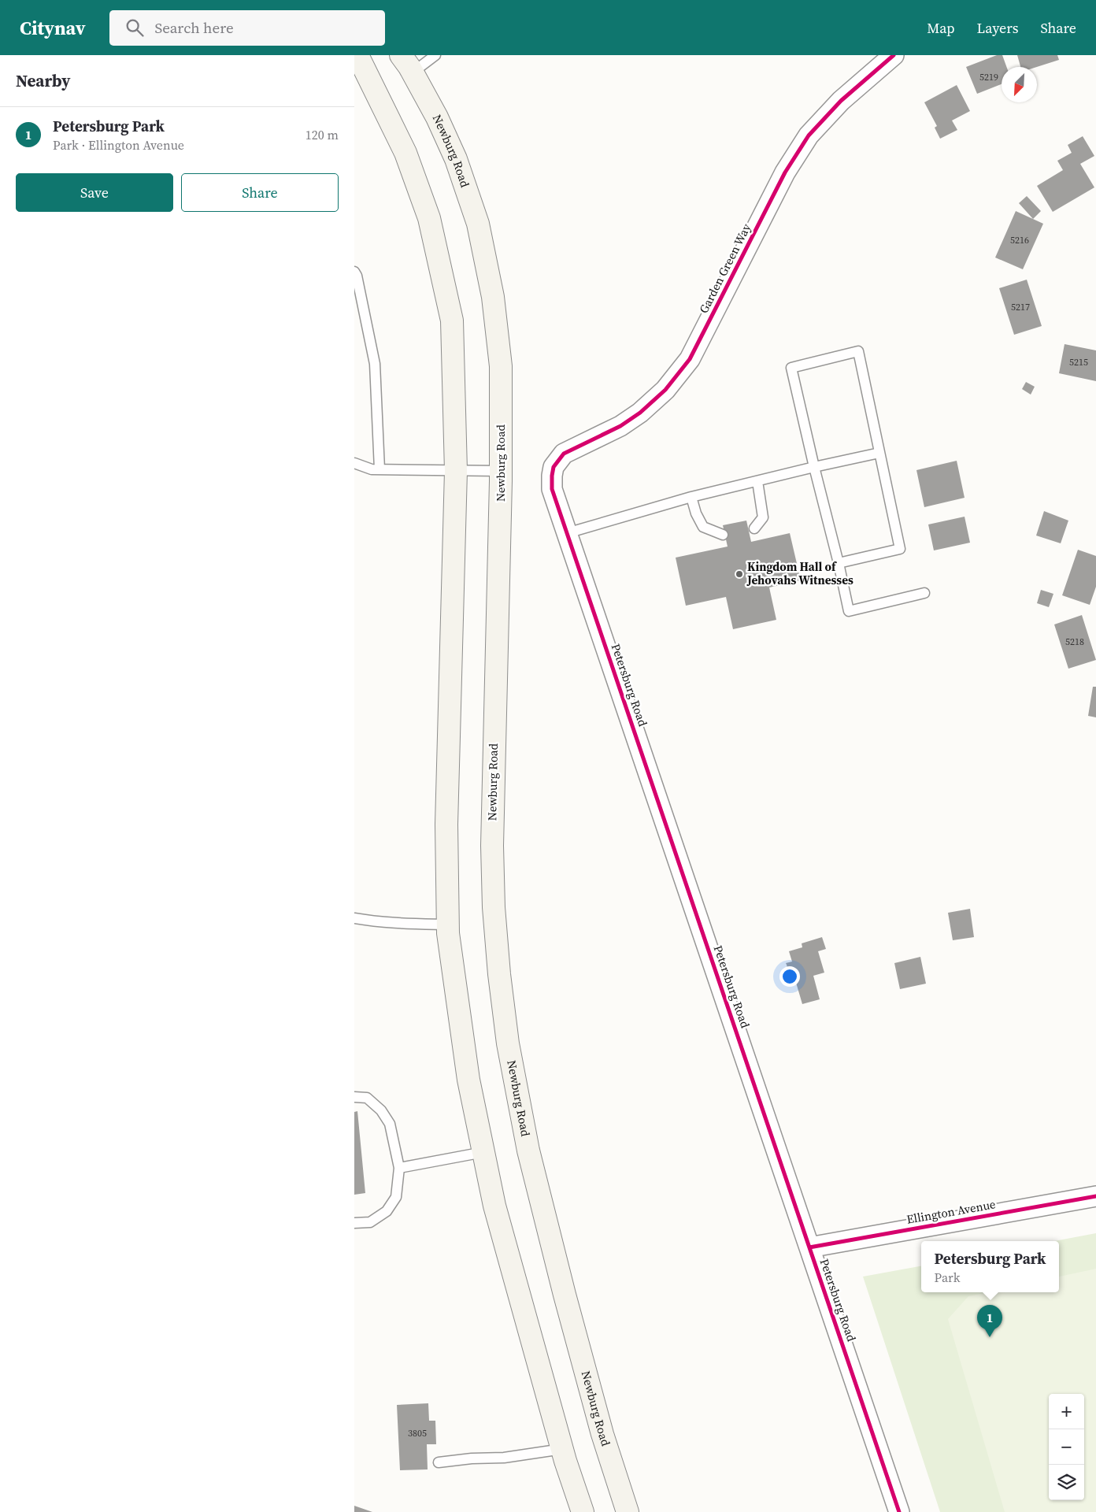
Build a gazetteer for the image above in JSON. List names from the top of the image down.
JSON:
{
  "streets": {
    "main road": ["Newburg Road"],
    "street": ["Garden Green Way", "Petersburg Road", "Ellington Avenue"]
  },
  "crossings": [
    ["Garden Green Way", "Petersburg Road"],
    ["Petersburg Road", "Ellington Avenue"]
  ],
  "places": ["Kingdom Hall of Jehovahs Witnesses"],
  "house_numbers": [
    "5219",
    "5216",
    "5217",
    "5215",
    "5218",
    "3805"
  ],
  "north": "bottom left",
  "page": {
    "header": "Citynav",
    "search": "Search here",
    "nav": ["Map", "Layers", "Share"],
    "heading": "Nearby",
    "list": [
      {
        "mark": "1",
        "name": "Petersburg Park",
        "note": "Park · Ellington Avenue",
        "value": "120 m"
      }
    ],
    "buttons": ["Save", "Share"],
    "popup": ["Petersburg Park", "Park"],
    "pins": "1",
    "map_buttons": ["+", "−"]
  }
}
